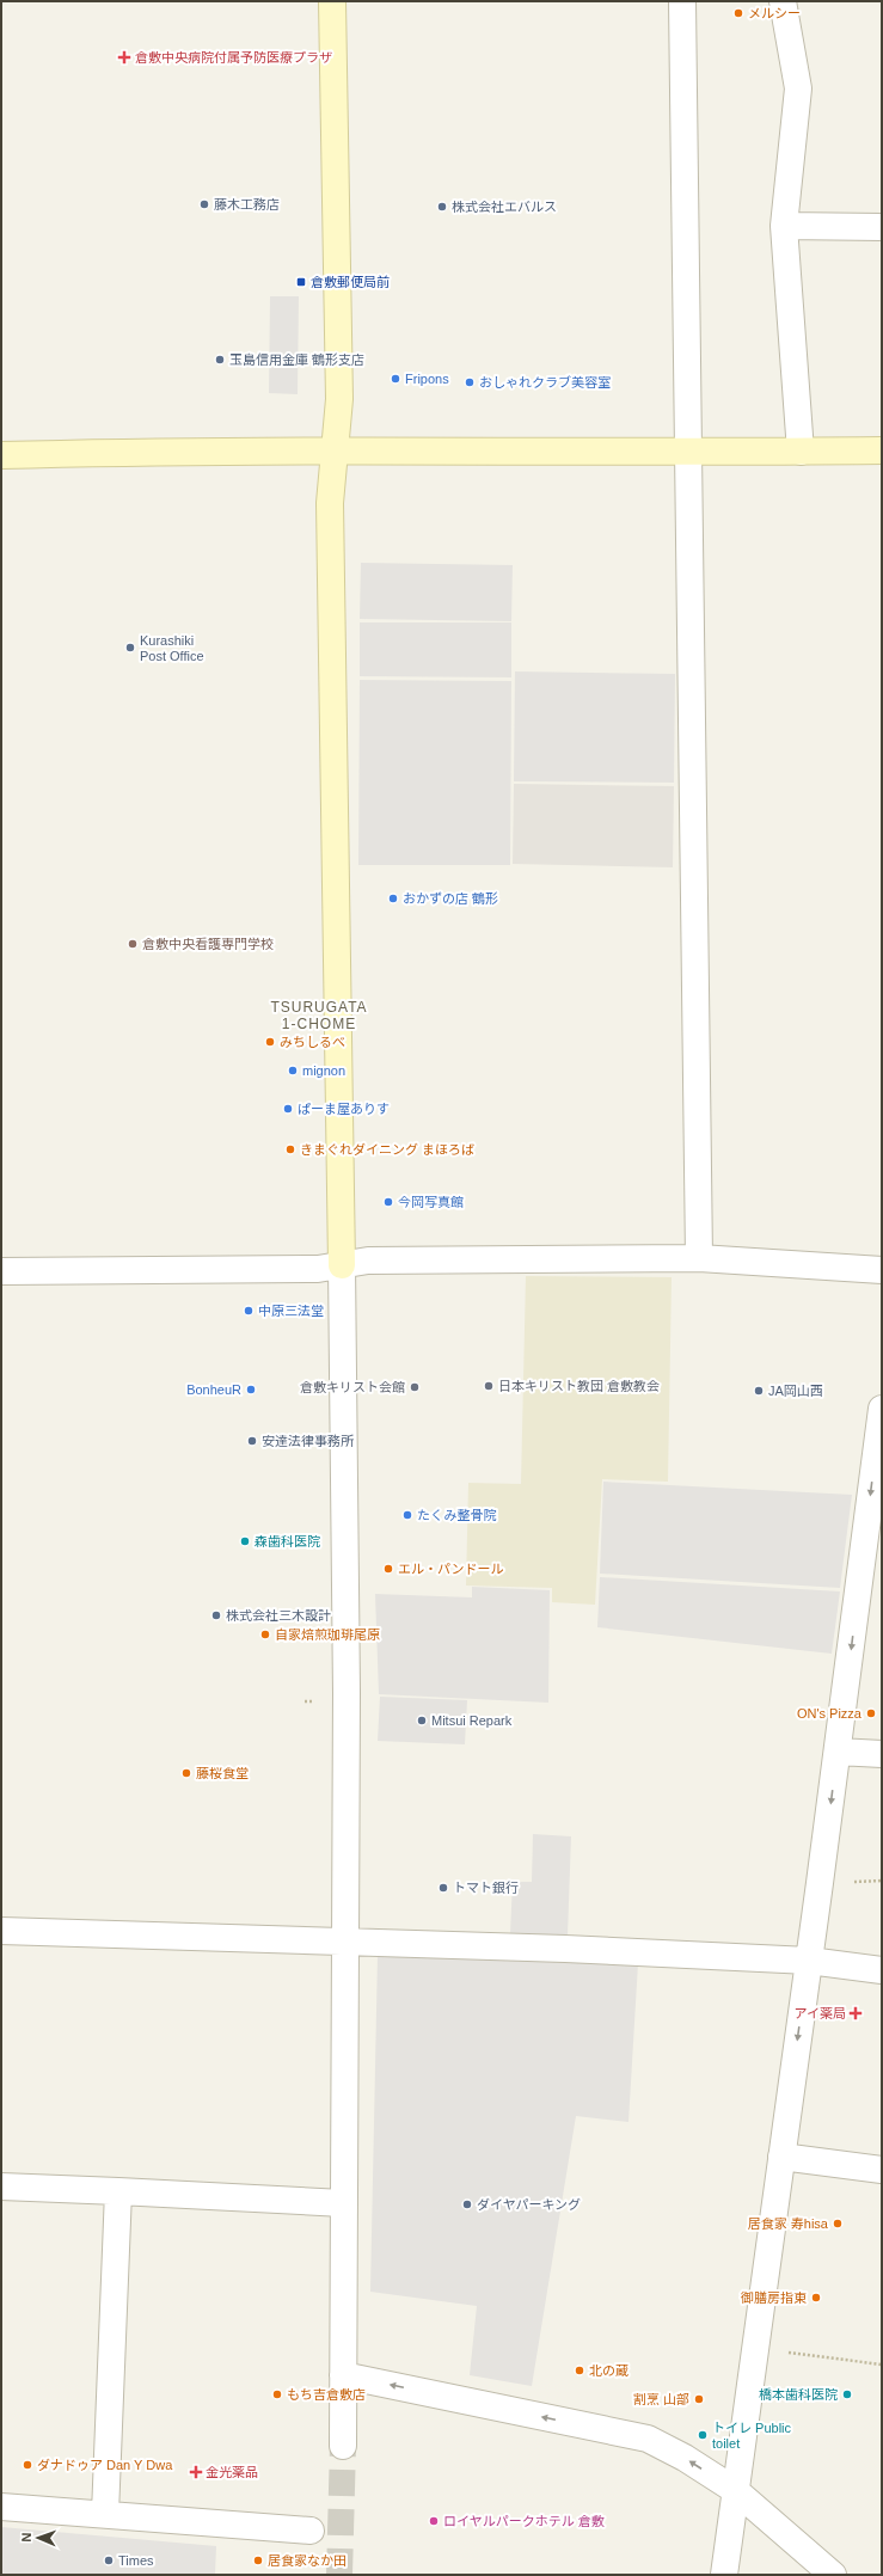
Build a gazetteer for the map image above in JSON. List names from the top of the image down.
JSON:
{
  "districts": ["TSURUGATA 1-CHOME"],
  "places": {
    "other": [
      "メルシー",
      "藤木工務店",
      "株式会社エバルス",
      "玉島信用金庫 鶴形支店",
      "Fripons",
      "おしゃれクラブ美容室",
      "Kurashiki Post Office",
      "おかずの店 鶴形",
      "倉敷中央看護専門学校",
      "みちしるべ",
      "mignon",
      "ぱーま屋ありす",
      "きまぐれダイニング まほろば",
      "今岡写真館",
      "中原三法堂",
      "日本キリスト教団 倉敷教会",
      "倉敷キリスト会館",
      "BonheuR",
      "JA岡山西",
      "安達法律事務所",
      "たくみ整骨院",
      "森歯科医院",
      "エル・パンドール",
      "株式会社三木設計",
      "自家焙煎珈琲尾原",
      "ON's Pizza",
      "Mitsui Repark",
      "藤桜食堂",
      "トマト銀行",
      "ダイヤパーキング",
      "居食家 寿hisa",
      "御膳房指東",
      "北の蔵",
      "もち吉倉敷店",
      "橋本歯科医院",
      "割烹 山部",
      "トイレ Public toilet",
      "ダナドゥア Dan Y Dwa",
      "ロイヤルパークホテル 倉敷",
      "Times",
      "居食家なか田"
    ],
    "health": ["倉敷中央病院付属予防医療プラザ", "アイ薬局", "金光薬品"],
    "transit": ["倉敷郵便局前"]
  },
  "north": "left"
}
